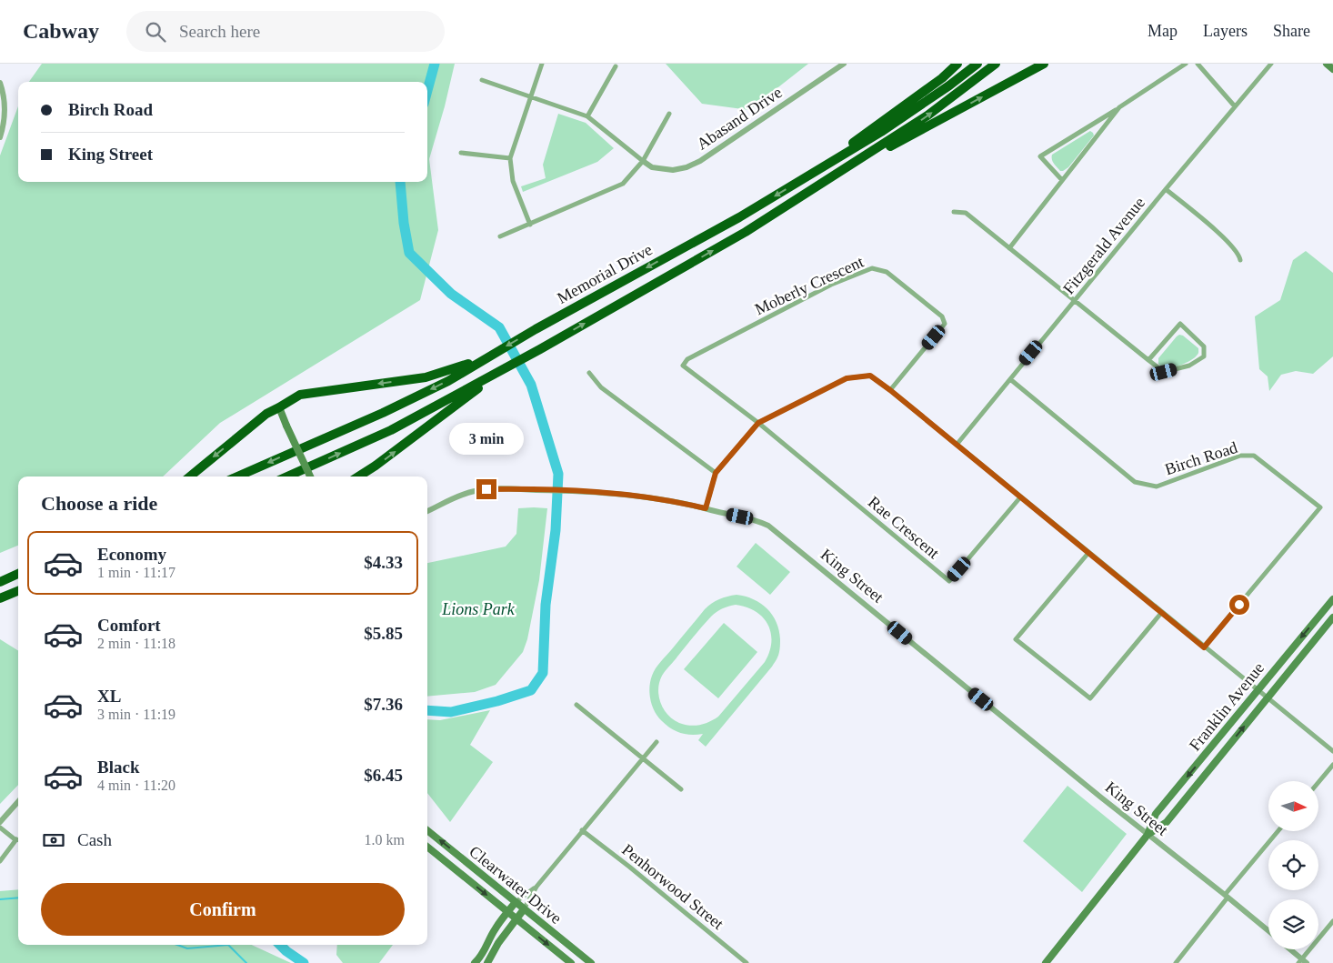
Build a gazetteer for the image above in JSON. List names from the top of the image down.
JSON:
{
  "streets": {
    "highway": ["Memorial Drive"],
    "main road": ["Franklin Avenue", "Clearwater Drive"],
    "street": [
      "Abasand Drive",
      "Fitzgerald Avenue",
      "Moberly Crescent",
      "Birch Road",
      "Rae Crescent",
      "King Street",
      "Penhorwood Street"
    ]
  },
  "crossings": [
    ["Fitzgerald Avenue", "Birch Road"],
    ["Moberly Crescent", "Rae Crescent"],
    ["King Street", "Franklin Avenue"]
  ],
  "parks": ["Lions Park"],
  "north": "right",
  "page": {
    "header": "Cabway",
    "search": "Search here",
    "nav": ["Map", "Layers", "Share"],
    "banner": ["Birch Road", "King Street"],
    "bubble": "3 min",
    "heading": "Choose a ride",
    "list": [
      {
        "name": "Economy",
        "note": "1 min · 11:17",
        "value": "$4.33"
      },
      {
        "name": "Comfort",
        "note": "2 min · 11:18",
        "value": "$5.85"
      },
      {
        "name": "XL",
        "note": "3 min · 11:19",
        "value": "$7.36"
      },
      {
        "name": "Black",
        "note": "4 min · 11:20",
        "value": "$6.45"
      }
    ],
    "pay": ["Cash", "1.0 km"],
    "buttons": "Confirm"
  }
}
